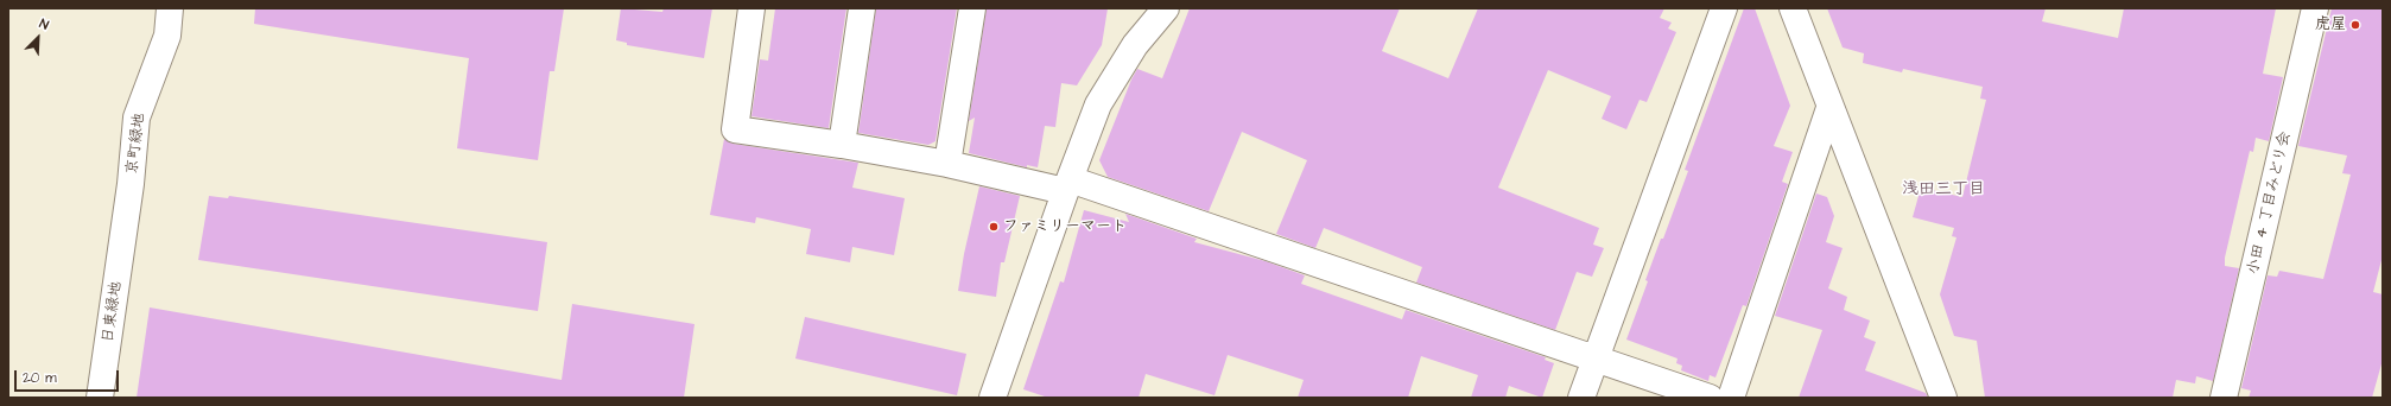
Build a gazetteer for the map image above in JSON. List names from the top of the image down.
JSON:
{
  "streets": {
    "street": ["京町緑地", "小田 4 丁目みどり会", "日東緑地"]
  },
  "crossings": [
    ["京町緑地", "日東緑地"]
  ],
  "districts": ["浅田三丁目"],
  "places": ["虎屋", "ファミリーマート"],
  "scale_bar": "20 m",
  "north": "top right"
}
